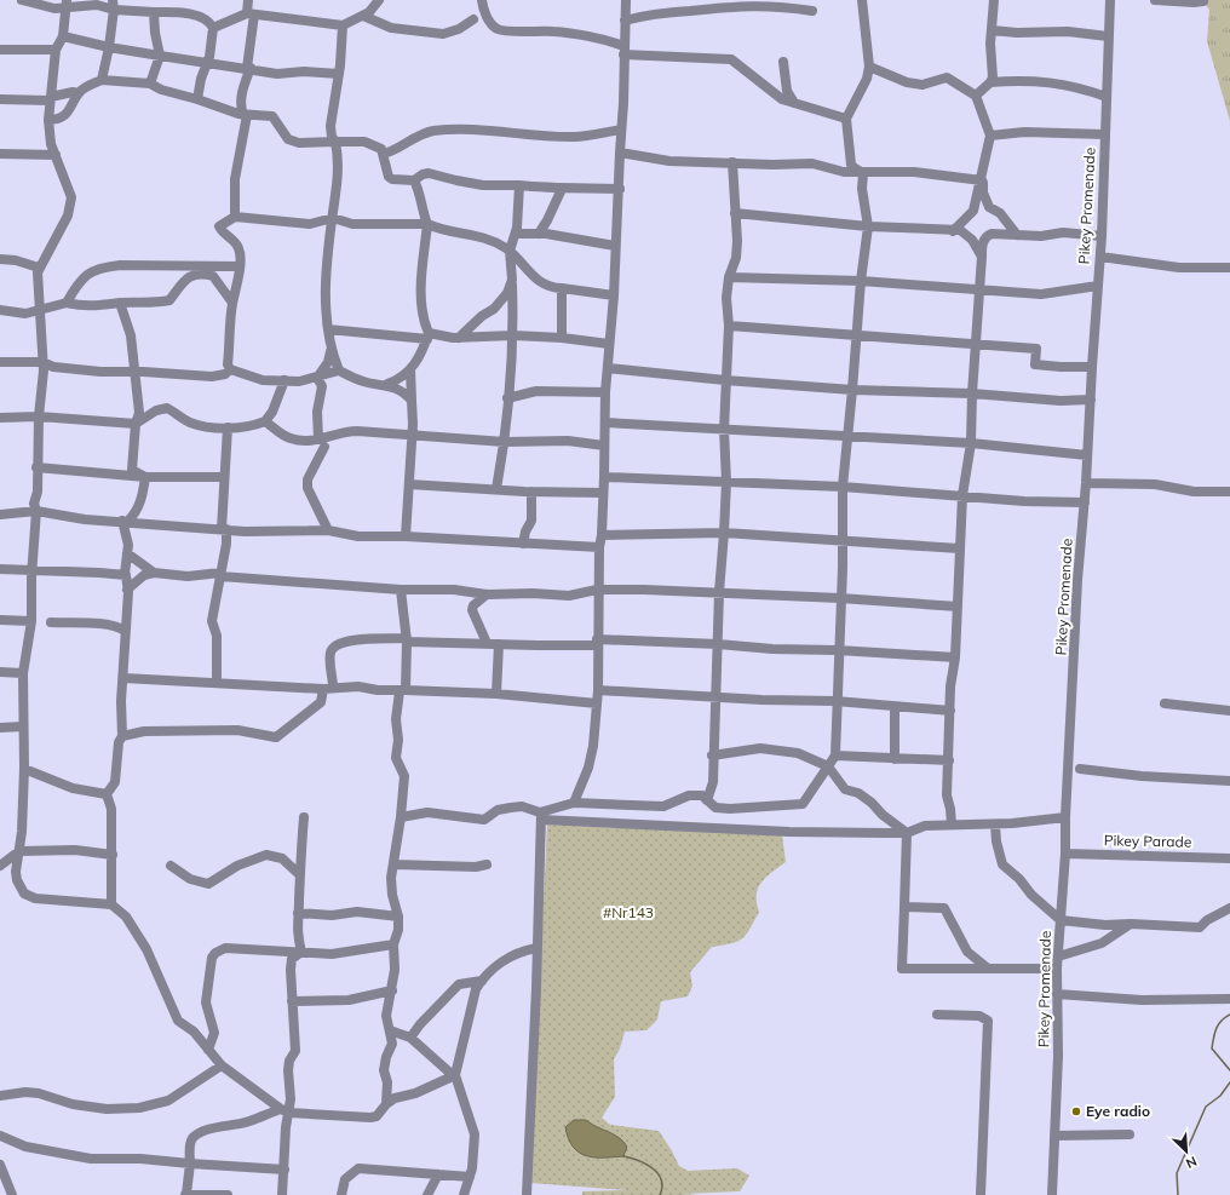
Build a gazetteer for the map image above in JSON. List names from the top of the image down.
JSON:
{
  "streets": {
    "street": ["Pikey Promenade", "Pikey Parade"]
  },
  "crossings": [
    ["Pikey Promenade", "Pikey Parade"]
  ],
  "parks": ["#Nr143"],
  "places": ["Eye radio"],
  "north": "bottom right"
}
